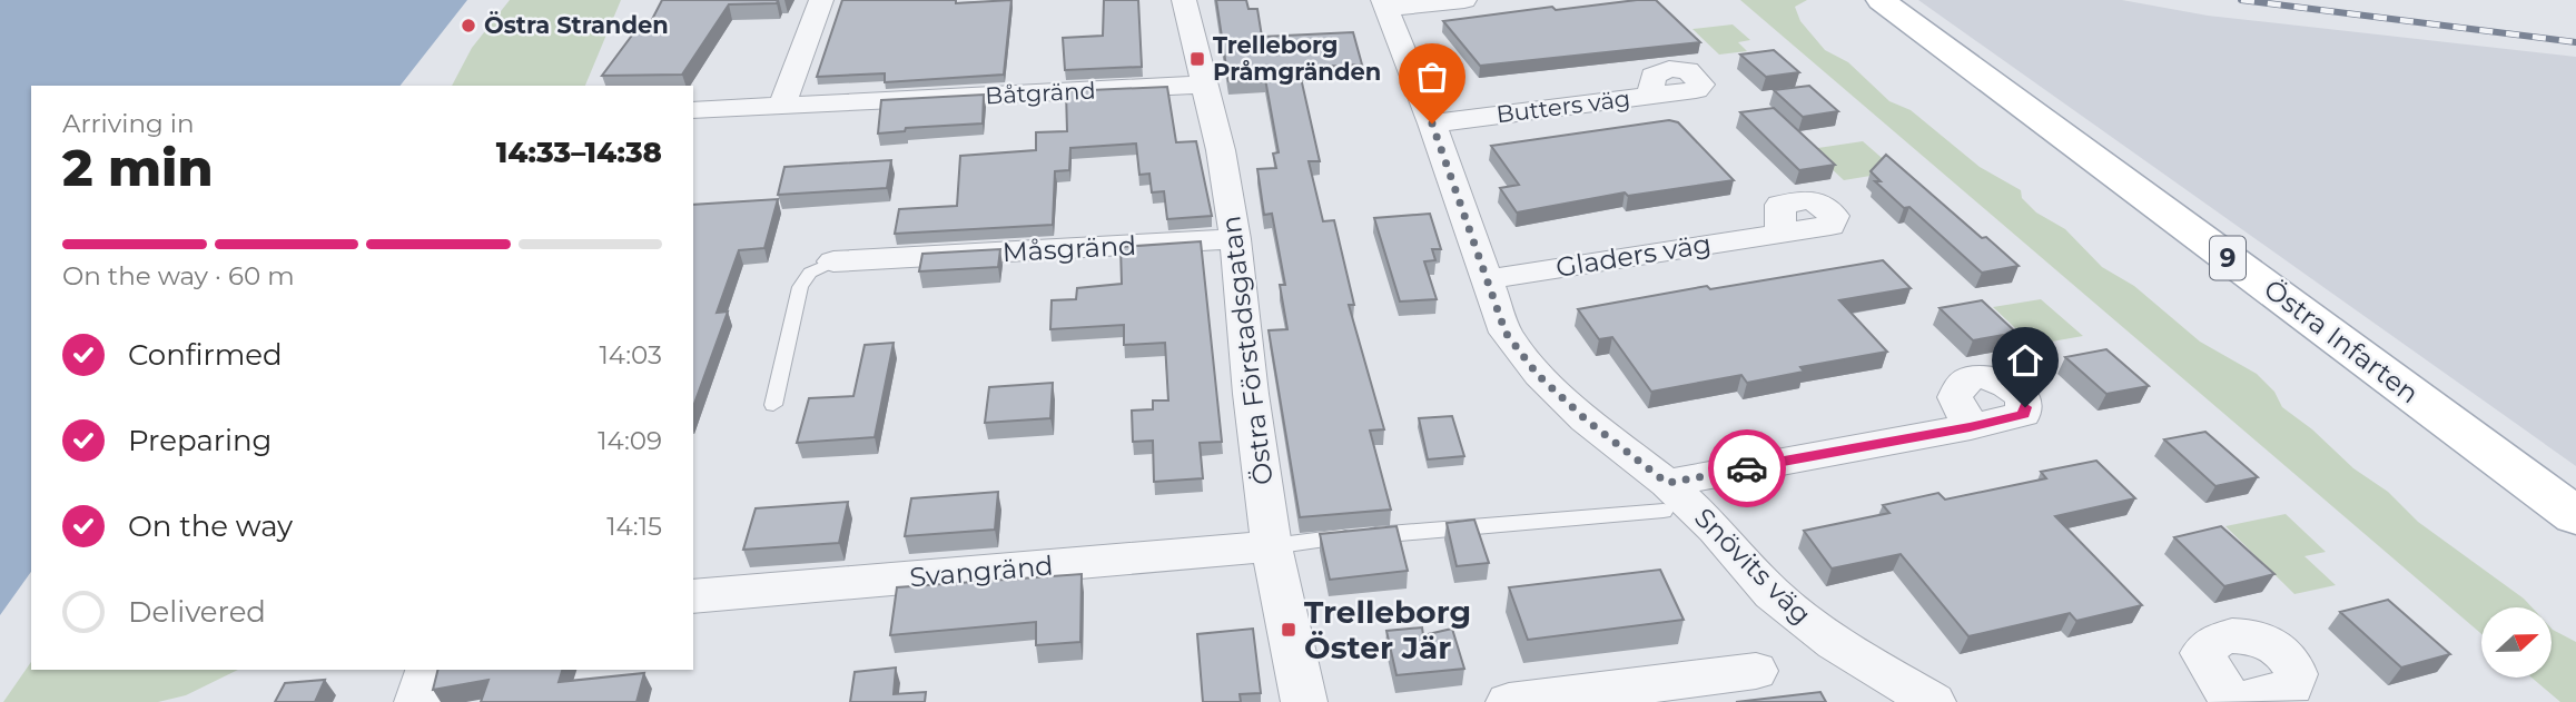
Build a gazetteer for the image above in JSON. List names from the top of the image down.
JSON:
{
  "streets": {
    "main road": ["9", "Östra Infarten"],
    "street": [
      "Båtgränd",
      "Butters väg",
      "Måsgränd",
      "Gladers väg",
      "Östra Förstadsgatan",
      "Snövits väg",
      "Svangränd"
    ]
  },
  "crossings": [
    ["Båtgränd", "Östra Förstadsgatan"],
    ["Butters väg", "Snövits väg"],
    ["Måsgränd", "Östra Förstadsgatan"],
    ["Gladers väg", "Snövits väg"],
    ["Östra Förstadsgatan", "Svangränd"]
  ],
  "places": {
    "other": ["Östra Stranden"],
    "transit": ["Trelleborg Pråmgränden", "Trelleborg Öster Jär"]
  },
  "north": "right",
  "page": {
    "heading": ["2 min", "Arriving in", "14:33–14:38"],
    "bar": "On the way · 60 m",
    "list": [
      ["Confirmed", "14:03"],
      ["Preparing", "14:09"],
      ["On the way", "14:15"],
      "Delivered"
    ]
  }
}
